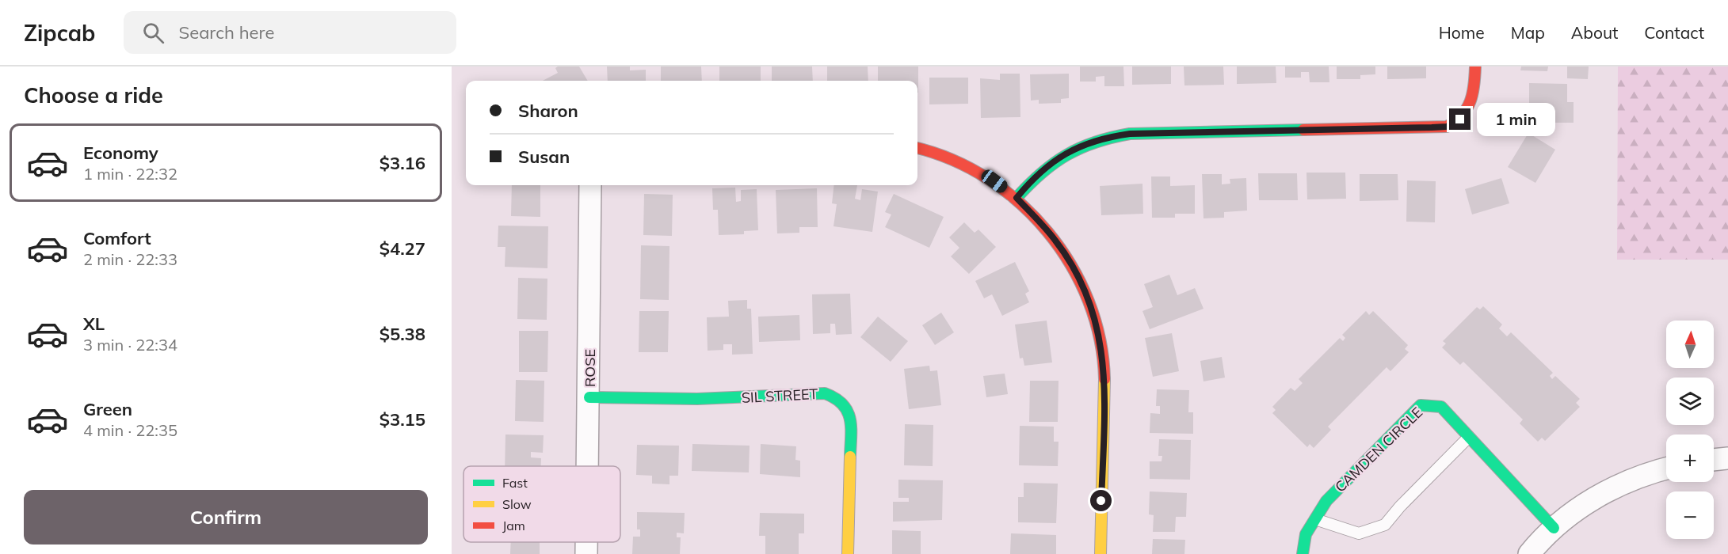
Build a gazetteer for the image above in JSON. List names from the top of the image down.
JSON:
{
  "streets": {
    "street": ["ROSE", "SIL STREET", "CAMDEN CIRCLE"]
  },
  "crossings": [
    ["ROSE", "SIL STREET"]
  ],
  "legend": ["Fast", "Slow", "Jam"],
  "north": "top",
  "page": {
    "header": "Zipcab",
    "search": "Search here",
    "nav": [
      "Home",
      "Map",
      "About",
      "Contact"
    ],
    "heading": "Choose a ride",
    "banner": ["Sharon", "Susan"],
    "bubble": "1 min",
    "list": [
      {
        "name": "Economy",
        "note": "1 min · 22:32",
        "value": "$3.16"
      },
      {
        "name": "Comfort",
        "note": "2 min · 22:33",
        "value": "$4.27"
      },
      {
        "name": "XL",
        "note": "3 min · 22:34",
        "value": "$5.38"
      },
      {
        "name": "Green",
        "note": "4 min · 22:35",
        "value": "$3.15"
      }
    ],
    "map_buttons": ["+", "−"],
    "buttons": "Confirm"
  }
}
